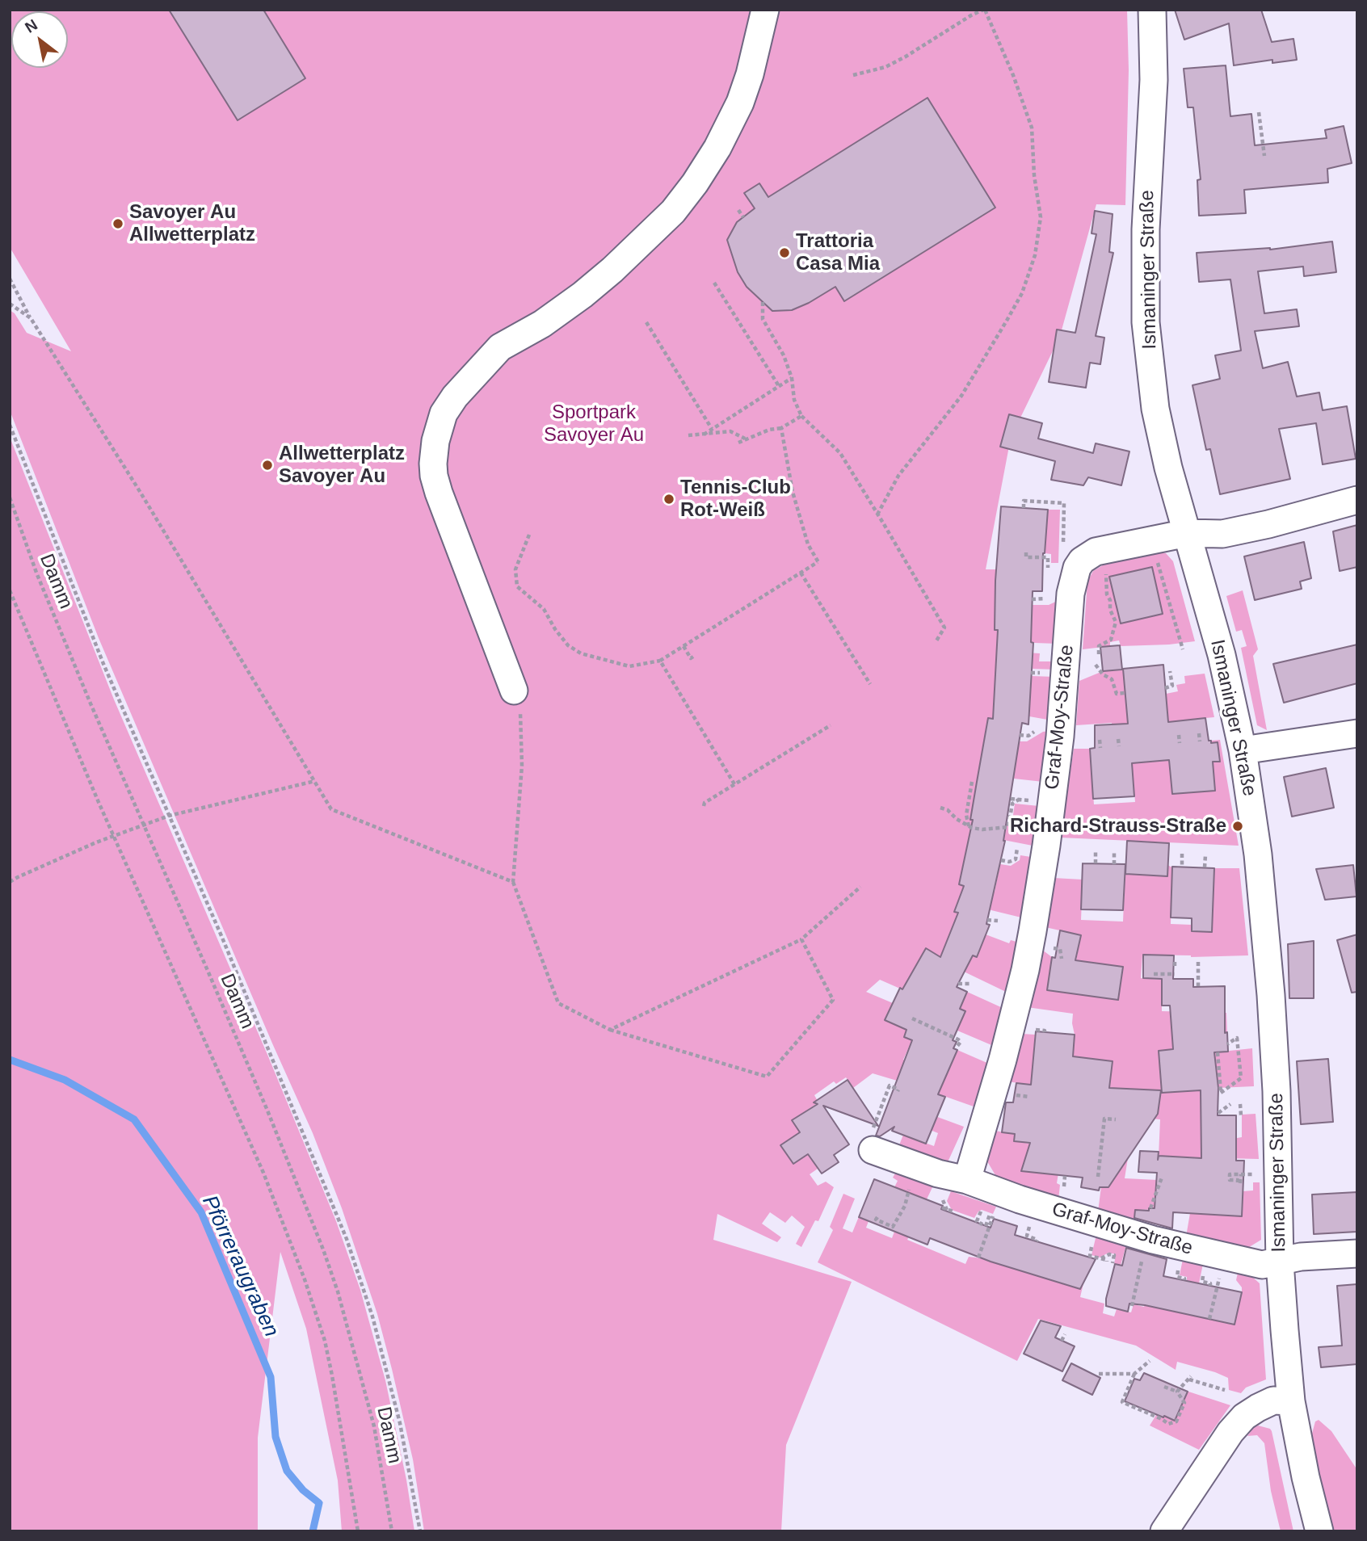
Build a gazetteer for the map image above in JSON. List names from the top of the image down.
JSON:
{
  "streets": {
    "street": ["Ismaninger Straße", "Graf-Moy-Straße"],
    "path": ["Damm"]
  },
  "crossings": [
    ["Ismaninger Straße", "Graf-Moy-Straße"]
  ],
  "water": ["Pförreraugraben"],
  "parks": ["Sportpark Savoyer Au"],
  "places": [
    "Savoyer Au Allwetterplatz",
    "Trattoria Casa Mia",
    "Allwetterplatz Savoyer Au",
    "Tennis-Club Rot-Weiß",
    "Richard-Strauss-Straße"
  ],
  "north": "top left"
}
